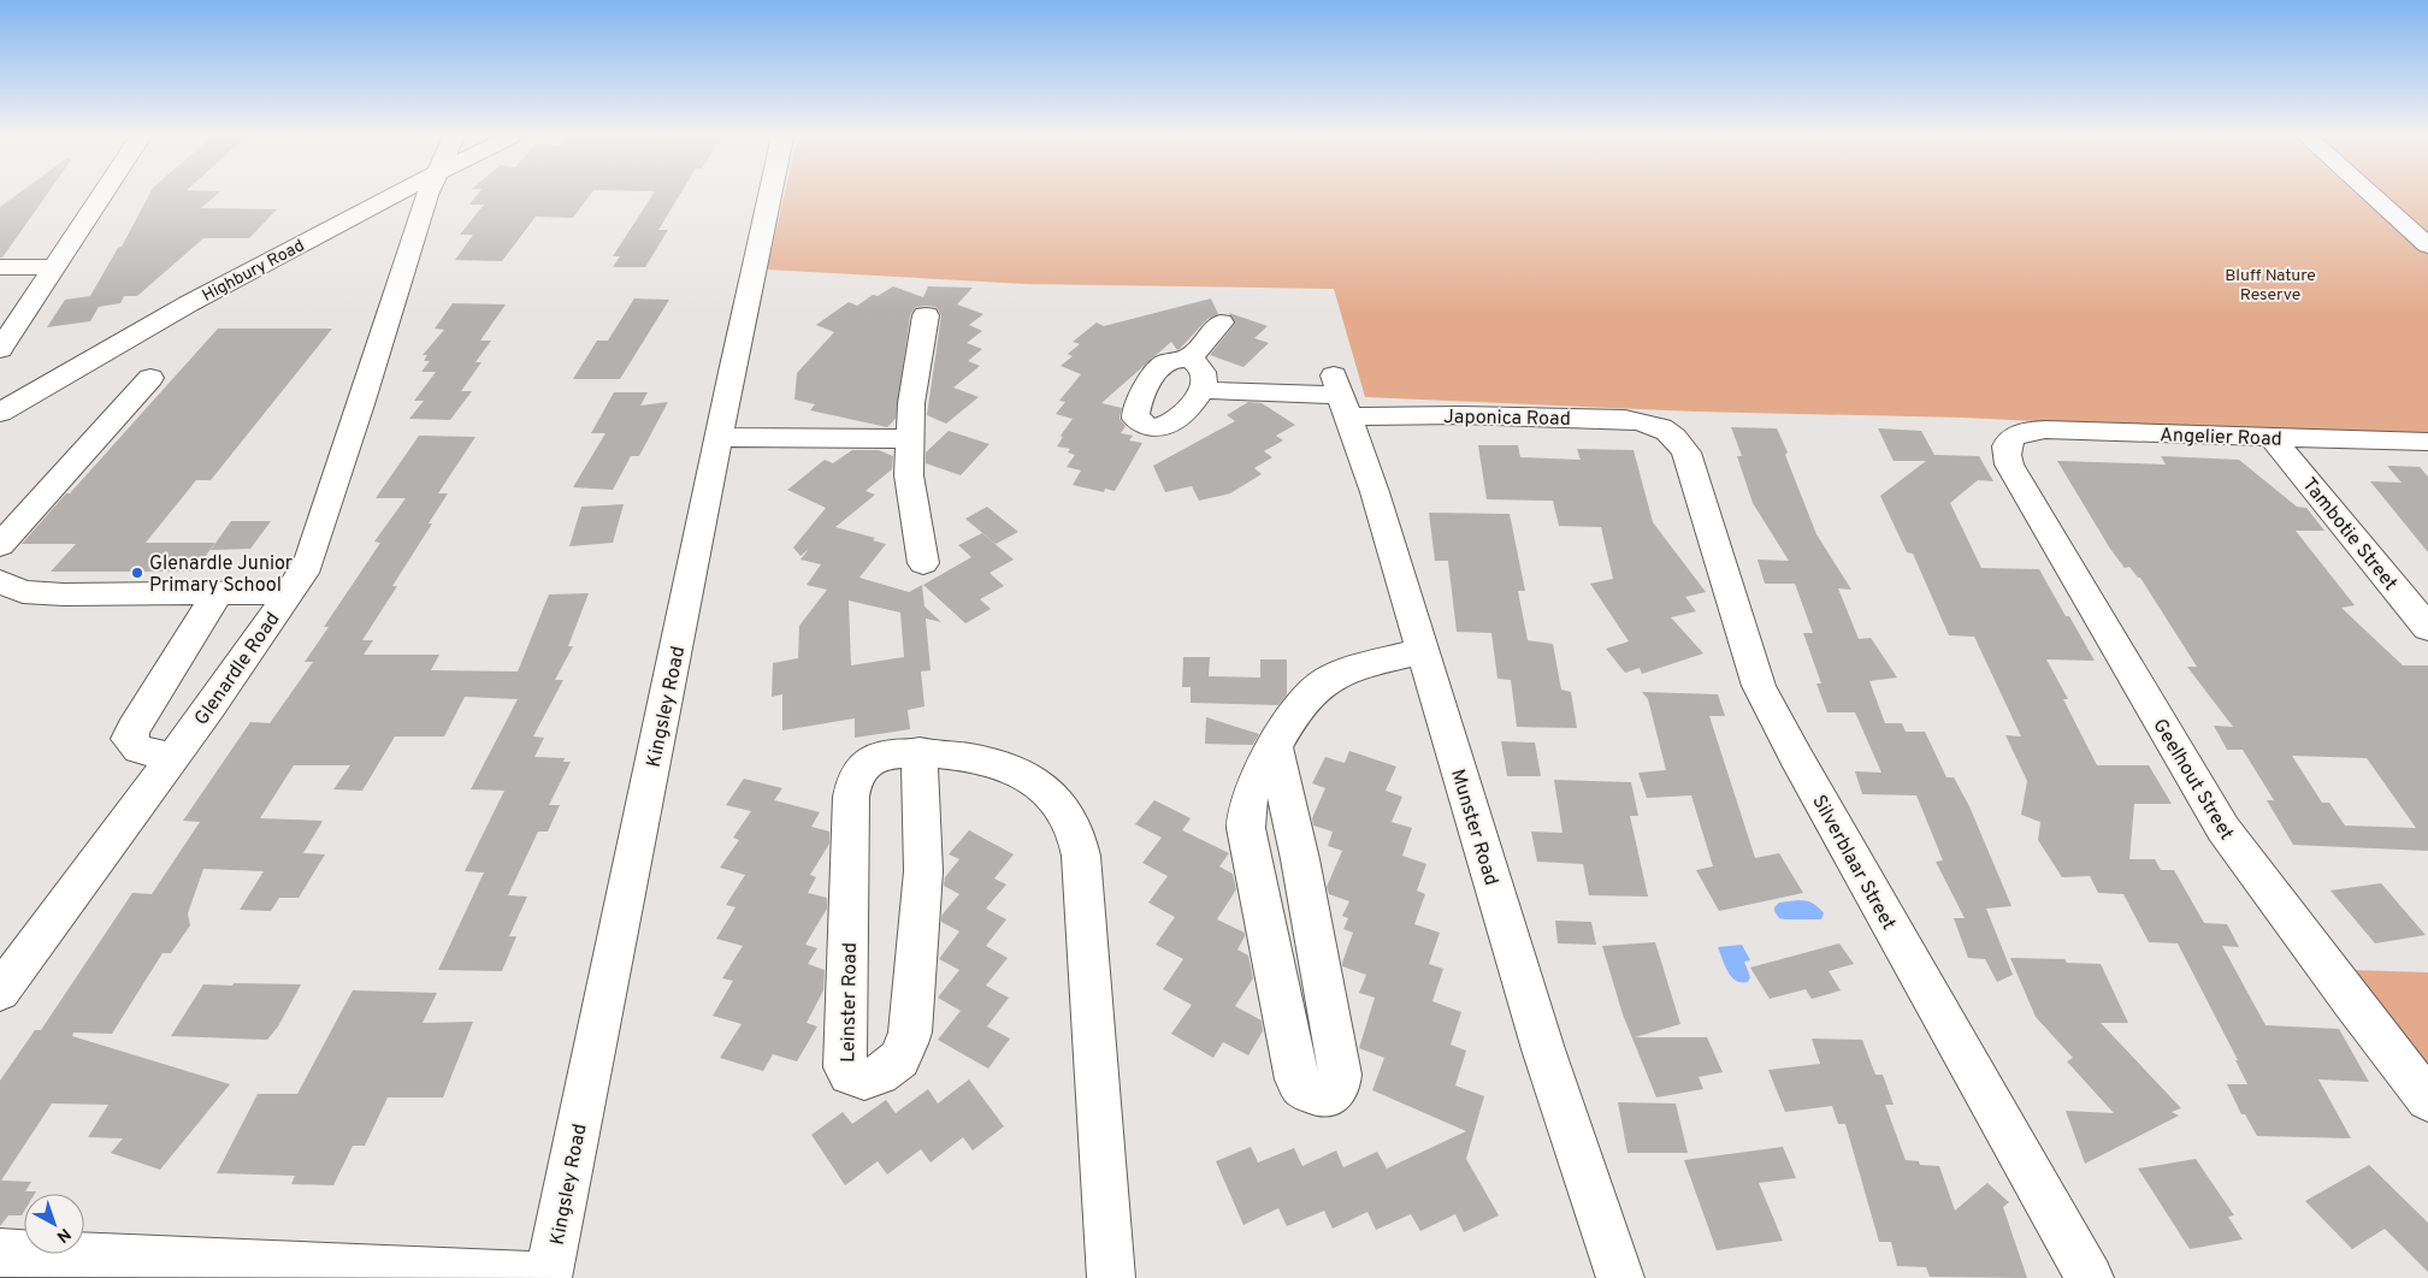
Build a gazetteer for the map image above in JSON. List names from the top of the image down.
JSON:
{
  "streets": {
    "street": [
      "Highbury Road",
      "Japonica Road",
      "Angelier Road",
      "Tambotie Street",
      "Glenardle Road",
      "Kingsley Road",
      "Geelhout Street",
      "Munster Road",
      "Silverblaar Street",
      "Leinster Road"
    ]
  },
  "crossings": [
    ["Japonica Road", "Munster Road"],
    ["Japonica Road", "Silverblaar Street"],
    ["Angelier Road", "Tambotie Street"],
    ["Angelier Road", "Geelhout Street"]
  ],
  "parks": ["Bluff Nature Reserve"],
  "places": ["Glenardle Junior Primary School"],
  "north": "bottom right"
}
